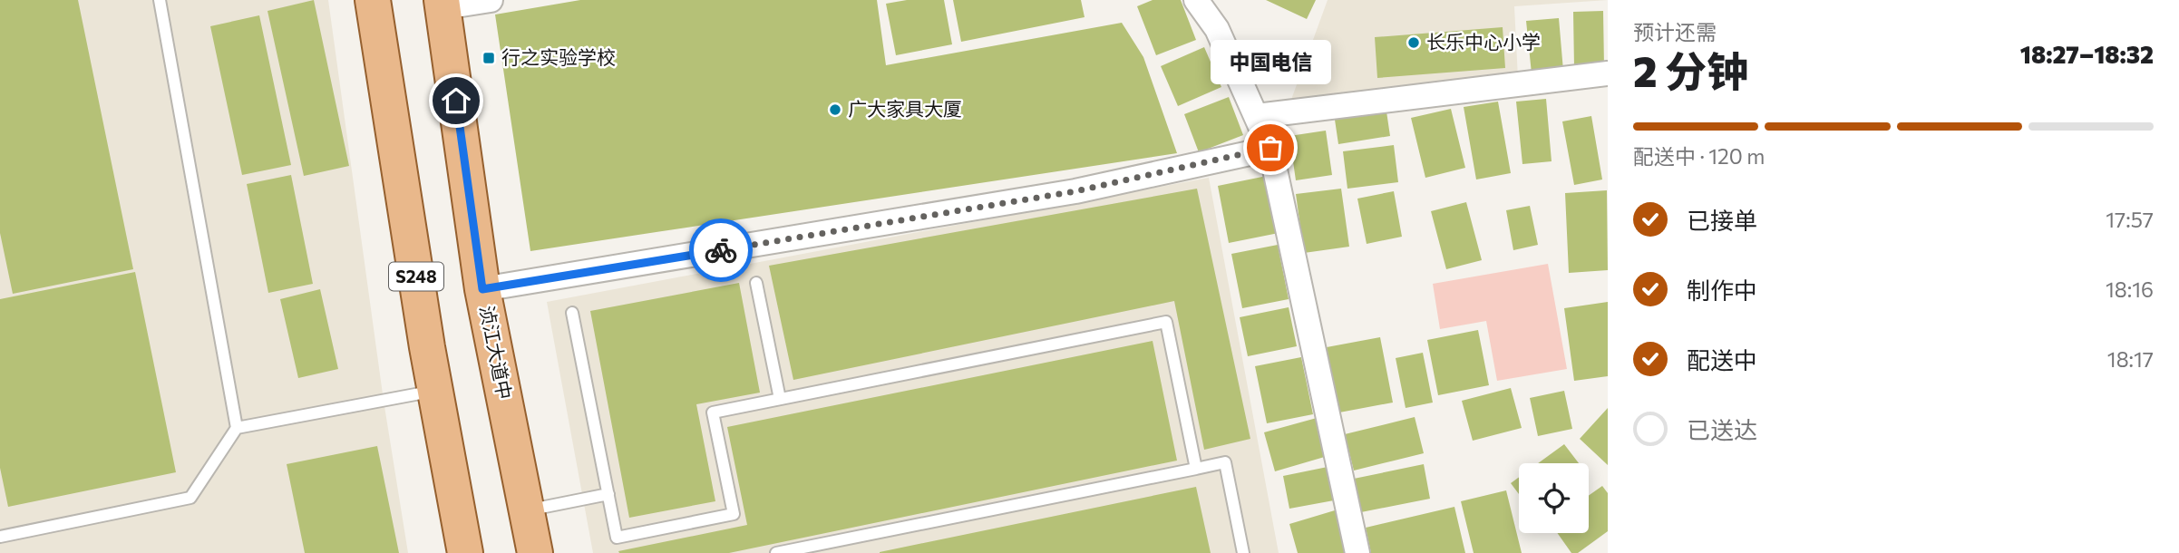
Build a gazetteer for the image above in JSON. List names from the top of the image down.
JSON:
{
  "streets": {
    "main road": ["S248", "浈江大道中"]
  },
  "places": {
    "other": ["长乐中心小学", "广大家具大厦", "中国电信"],
    "transit": ["行之实验学校"]
  },
  "page": {
    "heading": ["2 分钟", "预计还需", "18:27–18:32"],
    "bubble": "中国电信",
    "bar": "配送中 · 120 m",
    "list": [
      ["已接单", "17:57"],
      ["制作中", "18:16"],
      ["配送中", "18:17"],
      "已送达"
    ]
  }
}
